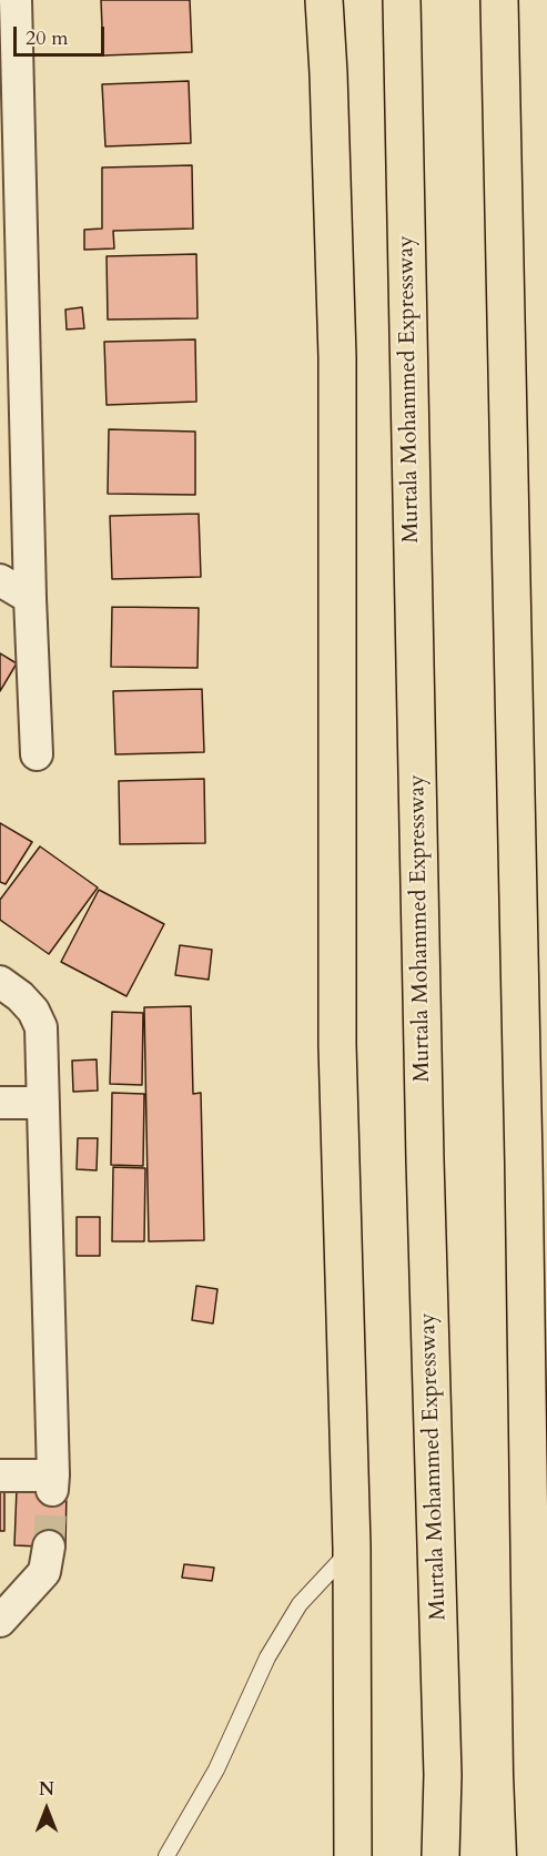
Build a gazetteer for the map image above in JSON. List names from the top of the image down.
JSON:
{
  "streets": {
    "main road": ["Murtala Mohammed Expressway"]
  },
  "scale_bar": "20 m",
  "north": "top"
}
